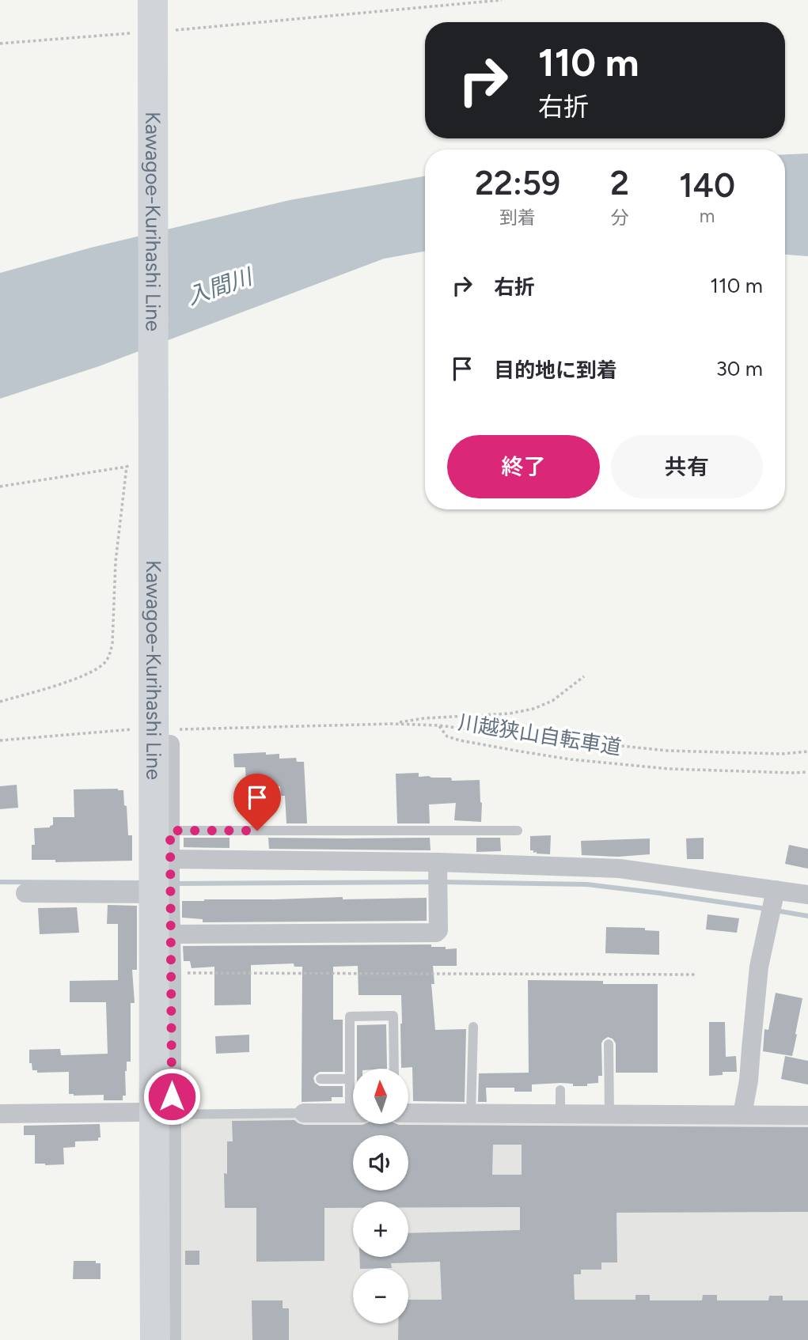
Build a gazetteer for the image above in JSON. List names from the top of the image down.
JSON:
{
  "streets": {
    "main road": ["Kawagoe-Kurihashi Line"],
    "path": ["川越狭山自転車道"]
  },
  "water": ["入間川"],
  "north": "top",
  "page": {
    "turn": ["110 m", "右折"],
    "eta": [
      "22:59",
      "到着",
      "2",
      "分",
      "140",
      "m"
    ],
    "list": [
      {
        "name": "右折",
        "value": "110 m"
      },
      {
        "name": "目的地に到着",
        "value": "30 m"
      }
    ],
    "buttons": ["終了", "共有"],
    "map_buttons": ["+", "−"]
  }
}
